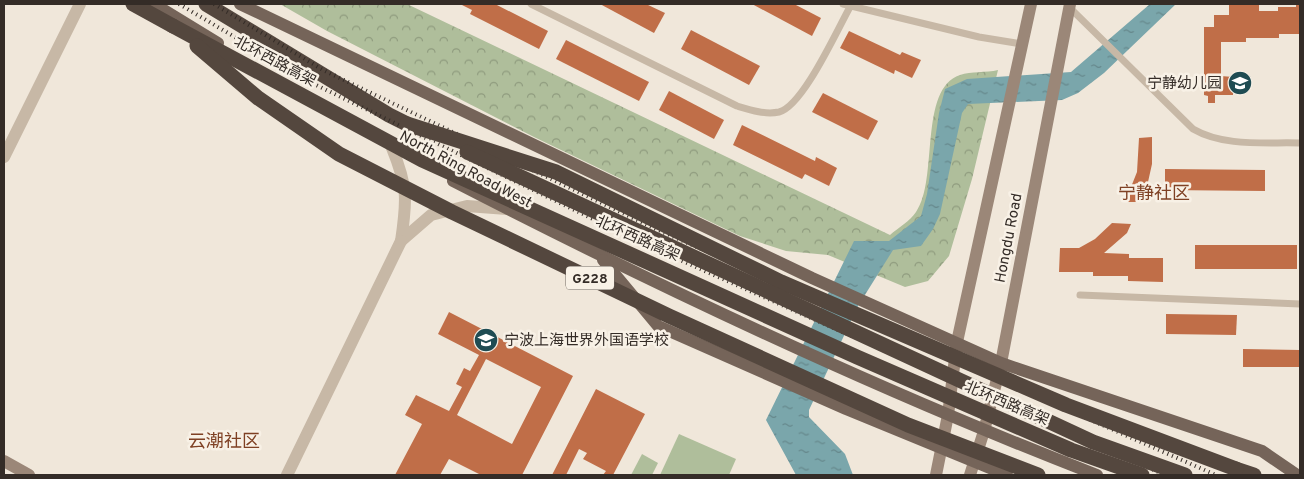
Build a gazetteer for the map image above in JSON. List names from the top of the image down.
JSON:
{
  "streets": {
    "highway": ["北环西路高架", "G228"],
    "main road": ["North Ring Road West", "Hongdu Road"]
  },
  "crossings": [
    ["北环西路高架", "G228"],
    ["North Ring Road West", "Hongdu Road"]
  ],
  "districts": ["宁静社区", "云潮社区"],
  "places": {
    "school or university": ["宁静幼儿园", "宁波上海世界外国语学校"]
  }
}
